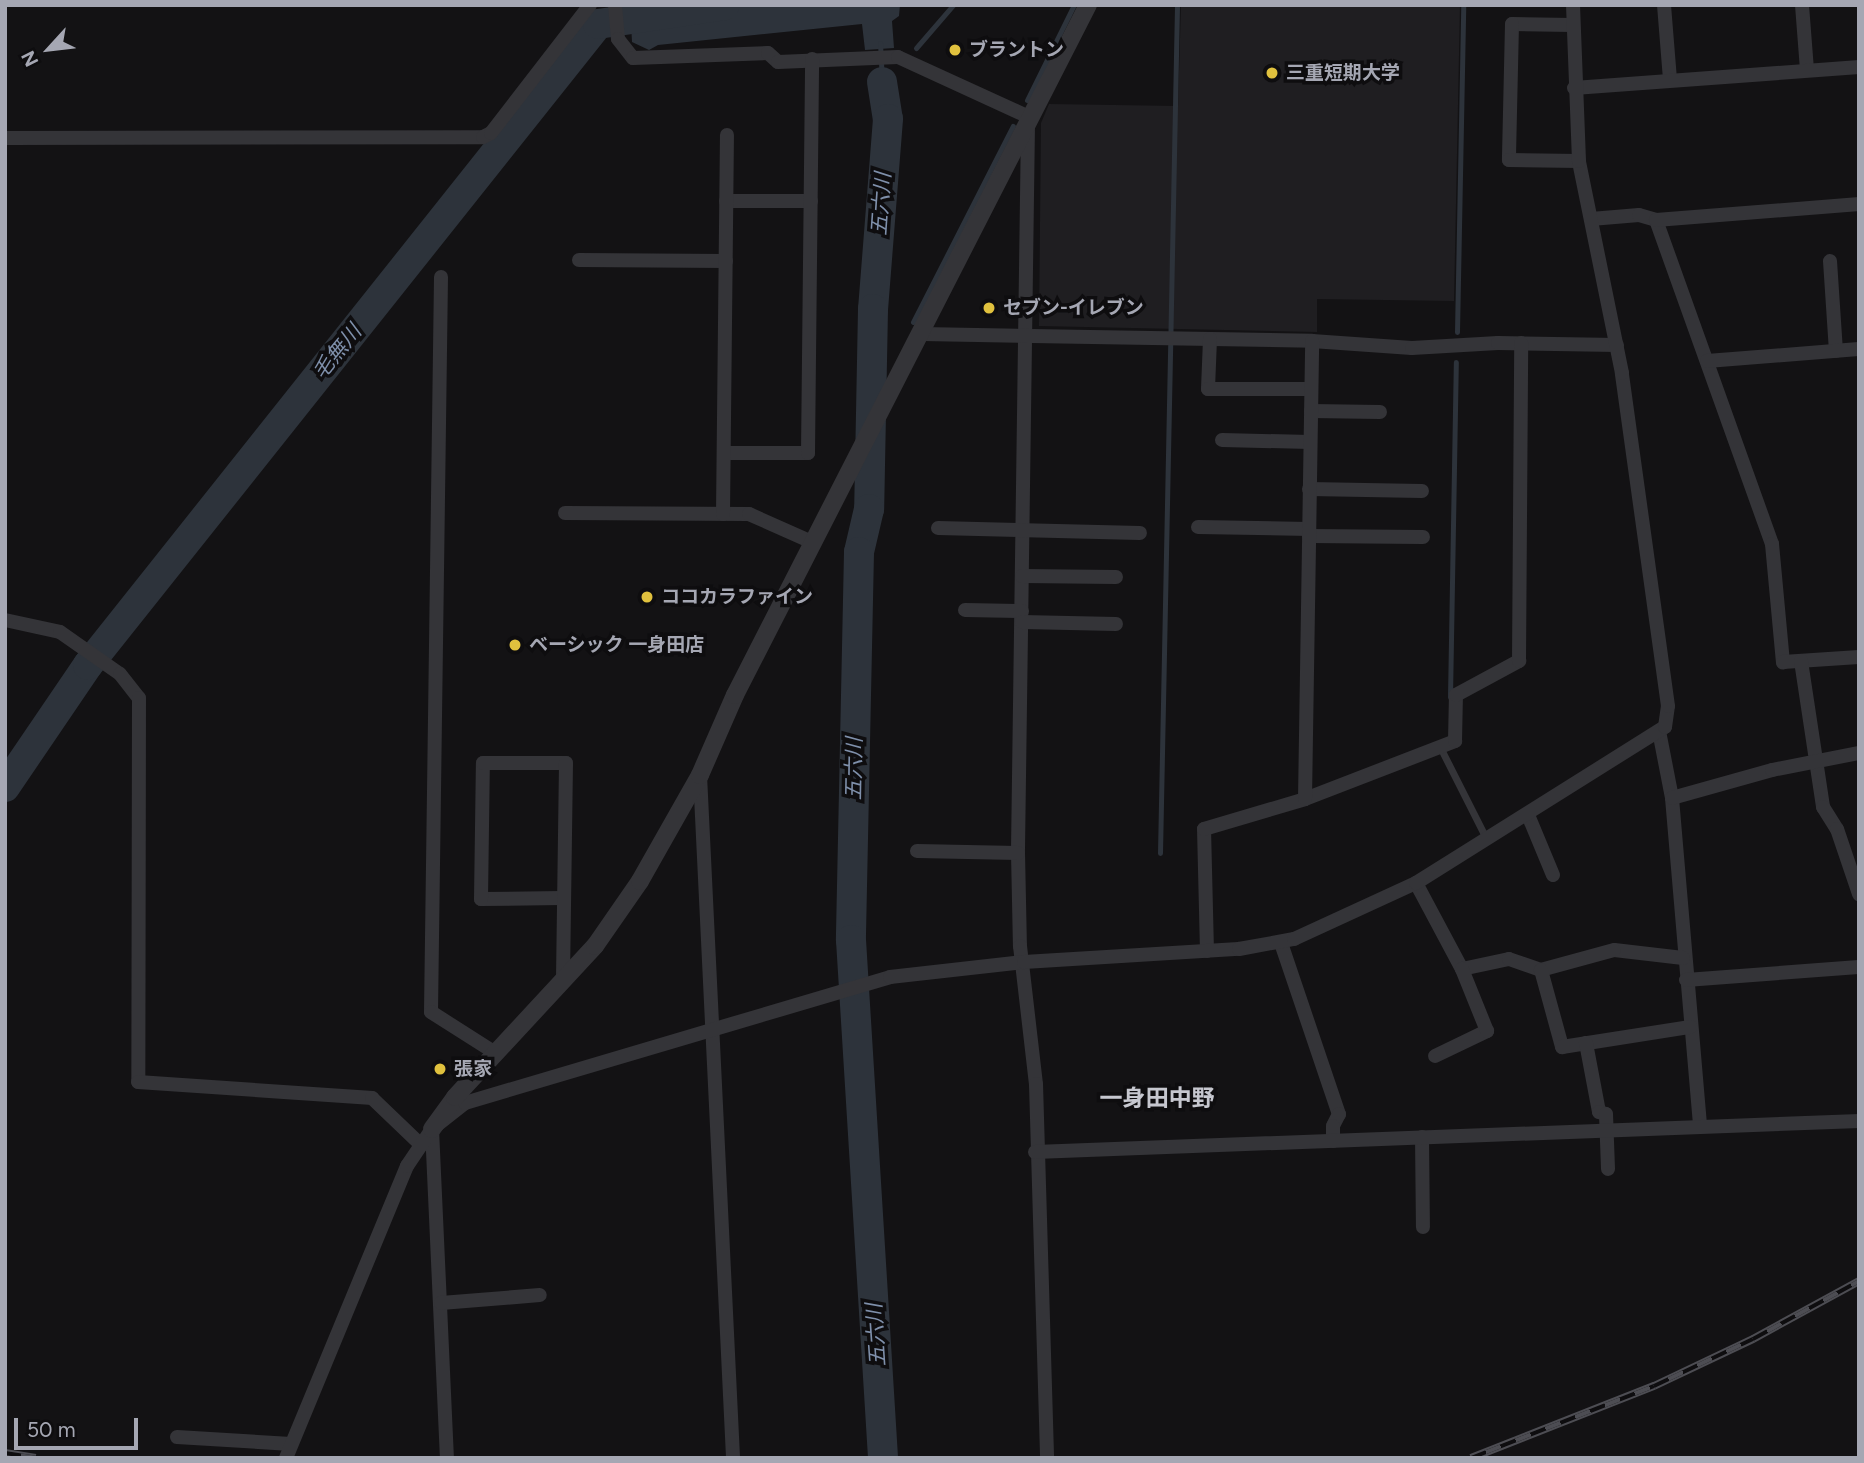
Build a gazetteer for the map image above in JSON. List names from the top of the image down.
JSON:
{
  "districts": ["一身田中野"],
  "water": ["五六川", "毛無川"],
  "places": [
    "ブラントン",
    "三重短期大学",
    "セブン-イレブン",
    "ココカラファイン",
    "ベーシック 一身田店",
    "張家"
  ],
  "scale_bar": "50 m",
  "north": "bottom left"
}
